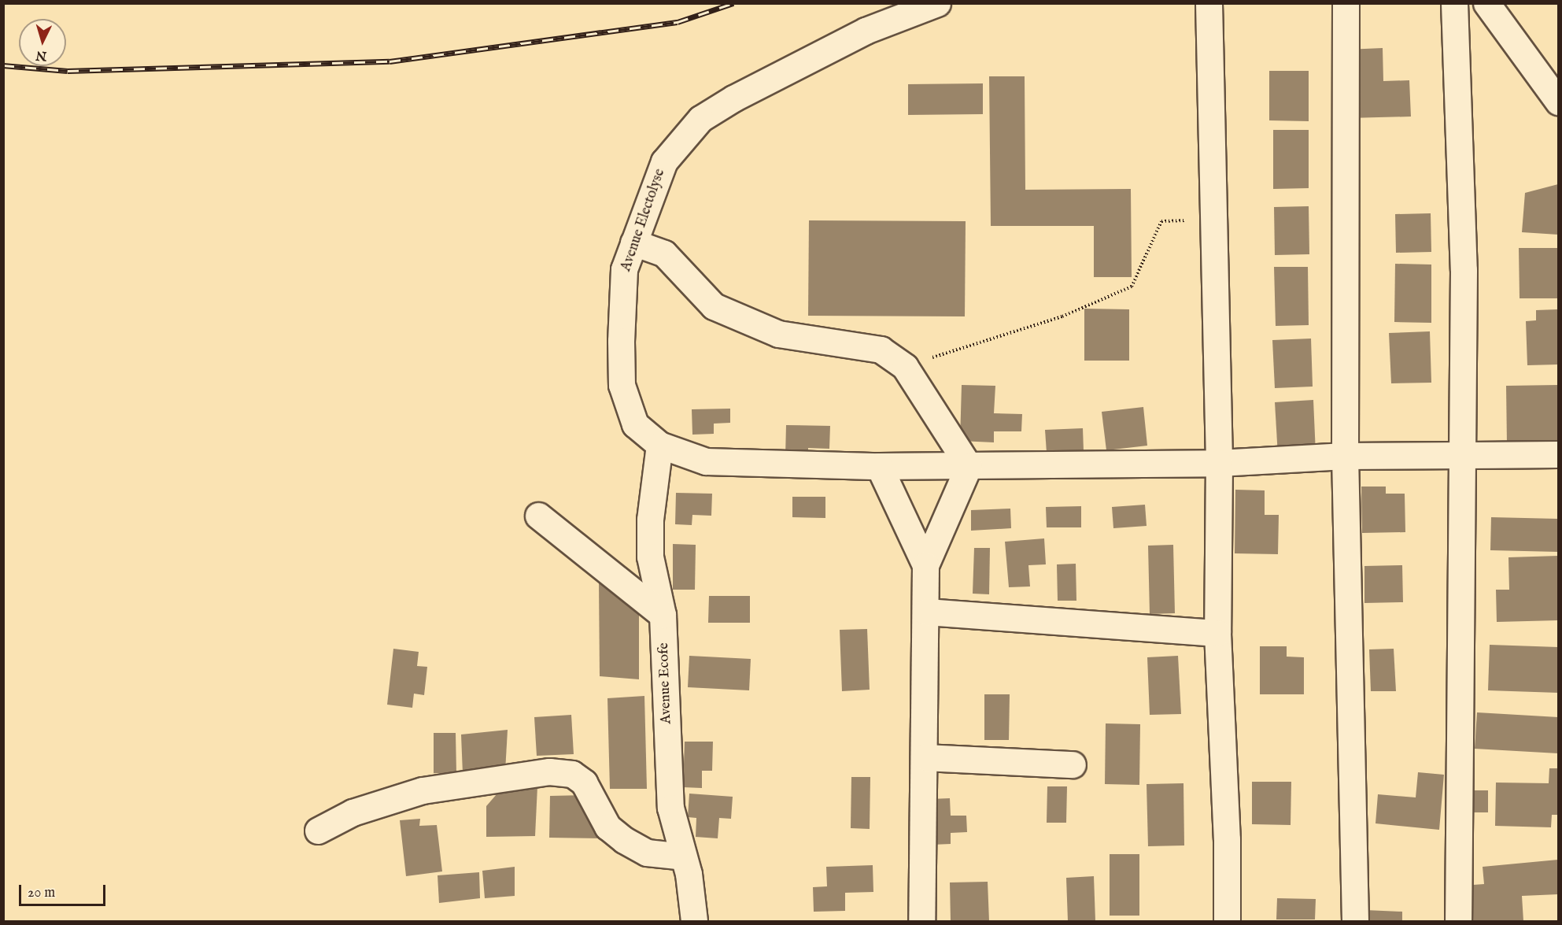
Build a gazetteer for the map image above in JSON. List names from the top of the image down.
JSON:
{
  "streets": {
    "street": ["Avenue Electolyse", "Avenue Ecofe"]
  },
  "crossings": [
    ["Avenue Electolyse", "Avenue Ecofe"]
  ],
  "scale_bar": "20 m",
  "north": "bottom"
}
